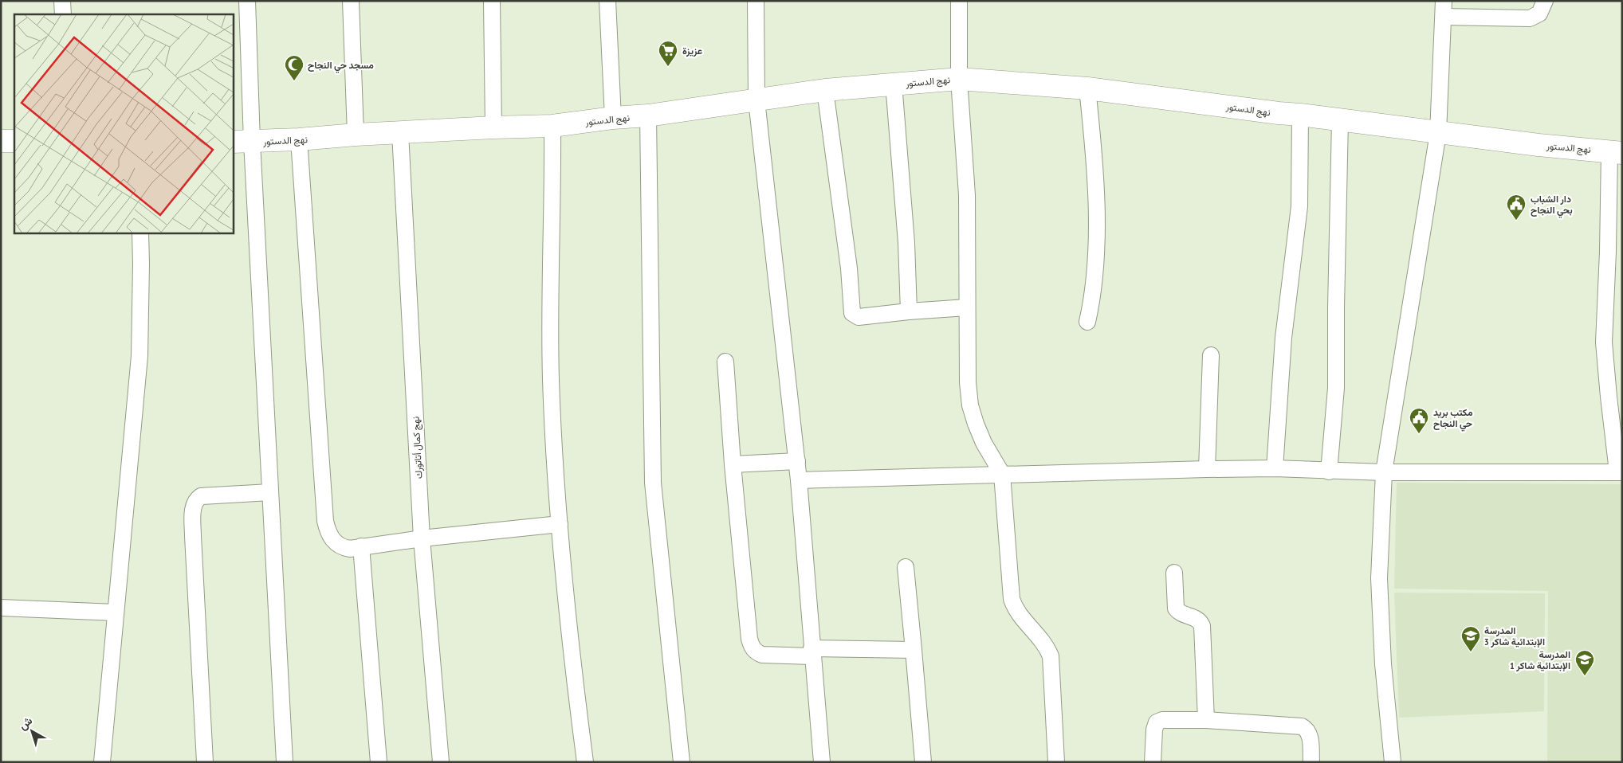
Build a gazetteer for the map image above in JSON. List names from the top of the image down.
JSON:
{
  "streets": {
    "street": ["نهج الدستور", "نهج كمال أتاتورك"]
  },
  "crossings": [
    ["نهج الدستور", "نهج كمال أتاتورك"]
  ],
  "places": {
    "supermarket": ["عزيزة"],
    "mosque": ["مسجد حي النجاح"],
    "public building": ["دار الشباب بحي النجاح", "مكتب بريد حي النجاح"],
    "school or university": ["المدرسة الإبتدائية شاكر 3", "المدرسة الإبتدائية شاكر 1"]
  },
  "north": "top left"
}
